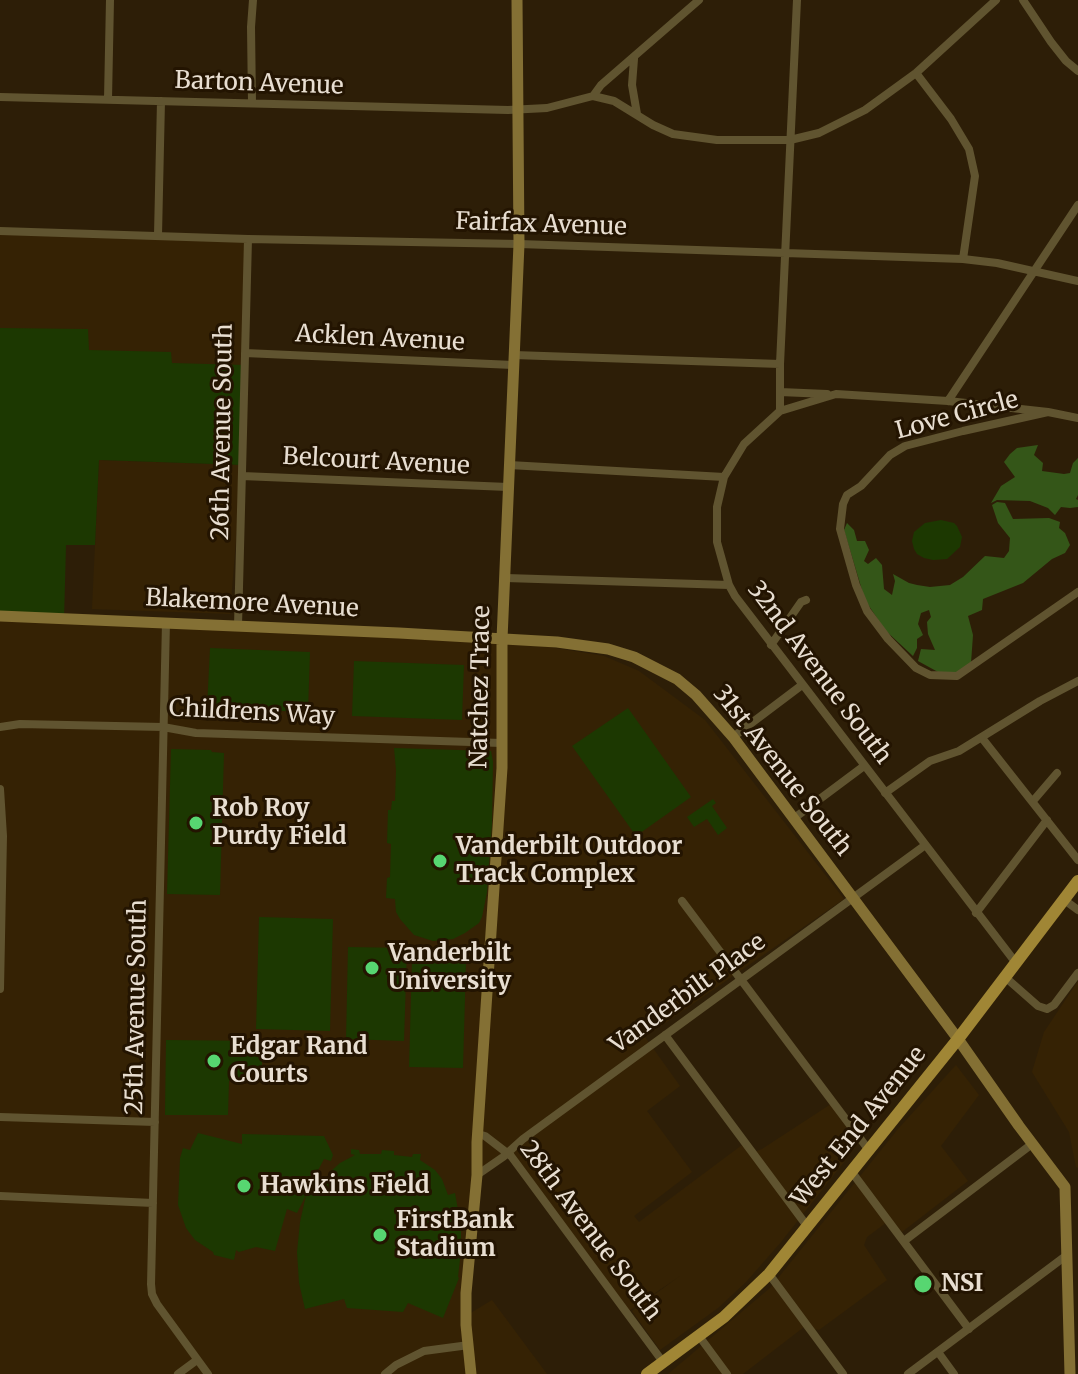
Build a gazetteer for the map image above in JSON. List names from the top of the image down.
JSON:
{
  "streets": {
    "main road": [
      "Blakemore Avenue",
      "Natchez Trace",
      "31st Avenue South",
      "West End Avenue"
    ],
    "street": [
      "Barton Avenue",
      "Fairfax Avenue",
      "Acklen Avenue",
      "Love Circle",
      "26th Avenue South",
      "Belcourt Avenue",
      "32nd Avenue South",
      "Childrens Way",
      "Vanderbilt Place",
      "25th Avenue South",
      "28th Avenue South"
    ]
  },
  "crossings": [
    ["Barton Avenue", "Natchez Trace"],
    ["Fairfax Avenue", "26th Avenue South"],
    ["Fairfax Avenue", "Natchez Trace"],
    ["Acklen Avenue", "26th Avenue South"],
    ["Acklen Avenue", "Natchez Trace"],
    ["26th Avenue South", "Belcourt Avenue"],
    ["26th Avenue South", "Blakemore Avenue"],
    ["Belcourt Avenue", "Natchez Trace"],
    ["Blakemore Avenue", "Natchez Trace"],
    ["Blakemore Avenue", "31st Avenue South"],
    ["Blakemore Avenue", "25th Avenue South"],
    ["32nd Avenue South", "Vanderbilt Place"],
    ["32nd Avenue South", "West End Avenue"],
    ["Natchez Trace", "Childrens Way"],
    ["Natchez Trace", "31st Avenue South"],
    ["Natchez Trace", "Vanderbilt Place"],
    ["Natchez Trace", "28th Avenue South"],
    ["Childrens Way", "25th Avenue South"],
    ["31st Avenue South", "Vanderbilt Place"],
    ["31st Avenue South", "West End Avenue"],
    ["Vanderbilt Place", "28th Avenue South"],
    ["West End Avenue", "28th Avenue South"]
  ],
  "places": [
    "Rob Roy Purdy Field",
    "Vanderbilt Outdoor Track Complex",
    "Vanderbilt University",
    "Edgar Rand Courts",
    "Hawkins Field",
    "FirstBank Stadium",
    "NSI"
  ]
}
